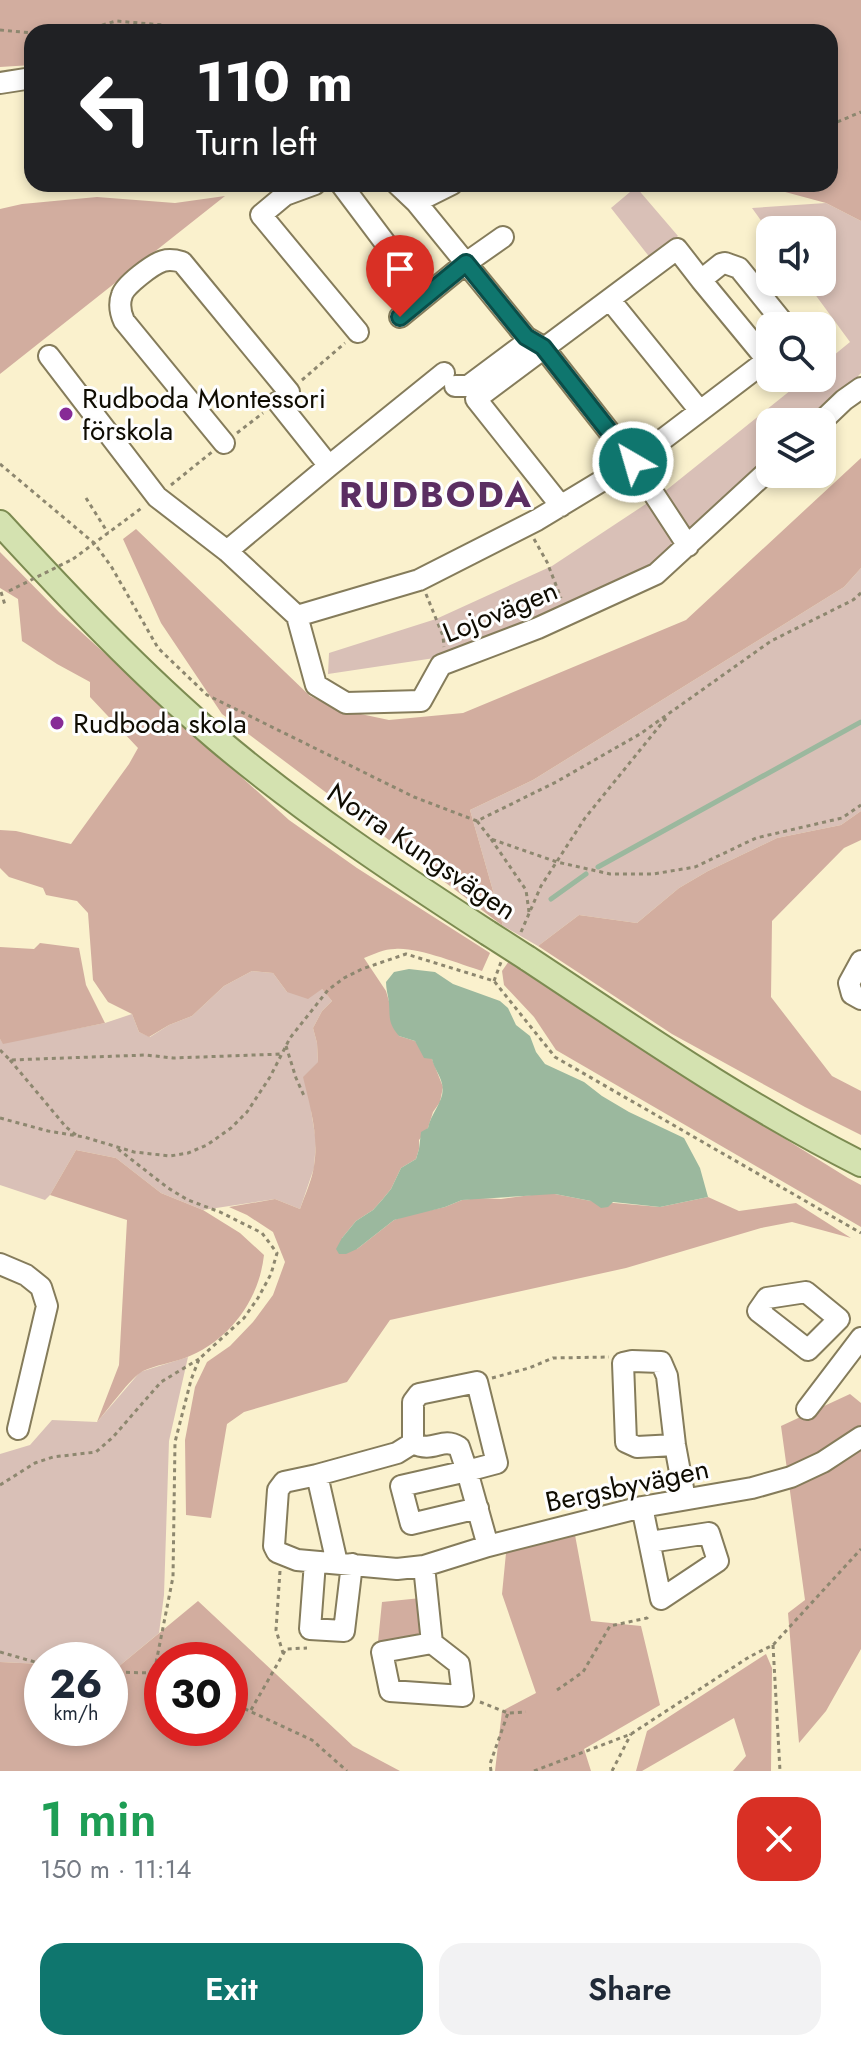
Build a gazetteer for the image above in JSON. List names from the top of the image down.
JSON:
{
  "streets": {
    "main road": ["Norra Kungsvägen"],
    "street": ["Lojovägen", "Bergsbyvägen"]
  },
  "districts": ["RUDBODA"],
  "places": ["Rudboda Montessori förskola", "Rudboda skola"],
  "page": {
    "turn": ["110 m", "Turn left"],
    "speed": "26 km/h",
    "limit": "30",
    "heading": ["1 min", "150 m · 11:14"],
    "buttons": ["Exit", "Share"]
  }
}
